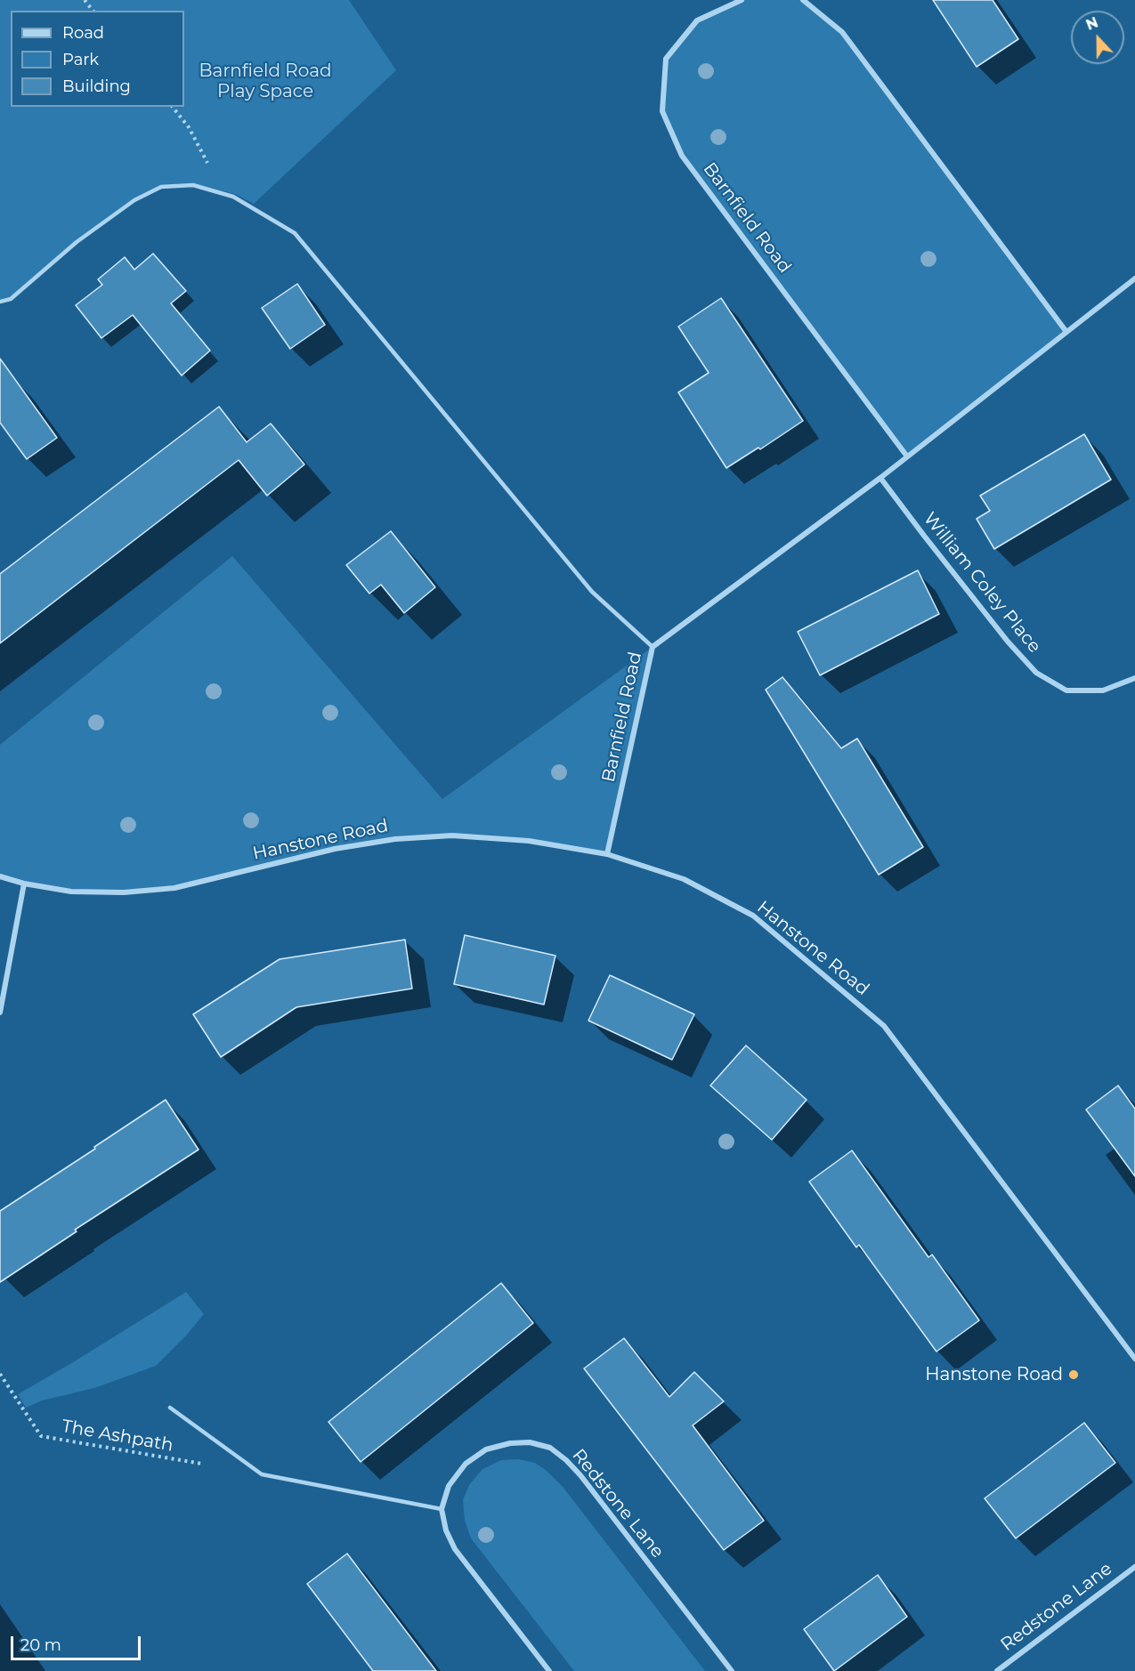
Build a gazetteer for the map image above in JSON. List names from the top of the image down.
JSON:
{
  "streets": {
    "street": [
      "Barnfield Road",
      "William Coley Place",
      "Hanstone Road",
      "Redstone Lane"
    ],
    "path": ["The Ashpath"]
  },
  "crossings": [
    ["Barnfield Road", "William Coley Place"],
    ["Barnfield Road", "Hanstone Road"]
  ],
  "parks": ["Barnfield Road Play Space"],
  "places": ["Hanstone Road"],
  "legend": ["Road", "Park", "Building"],
  "scale_bar": "20 m",
  "north": "top"
}
